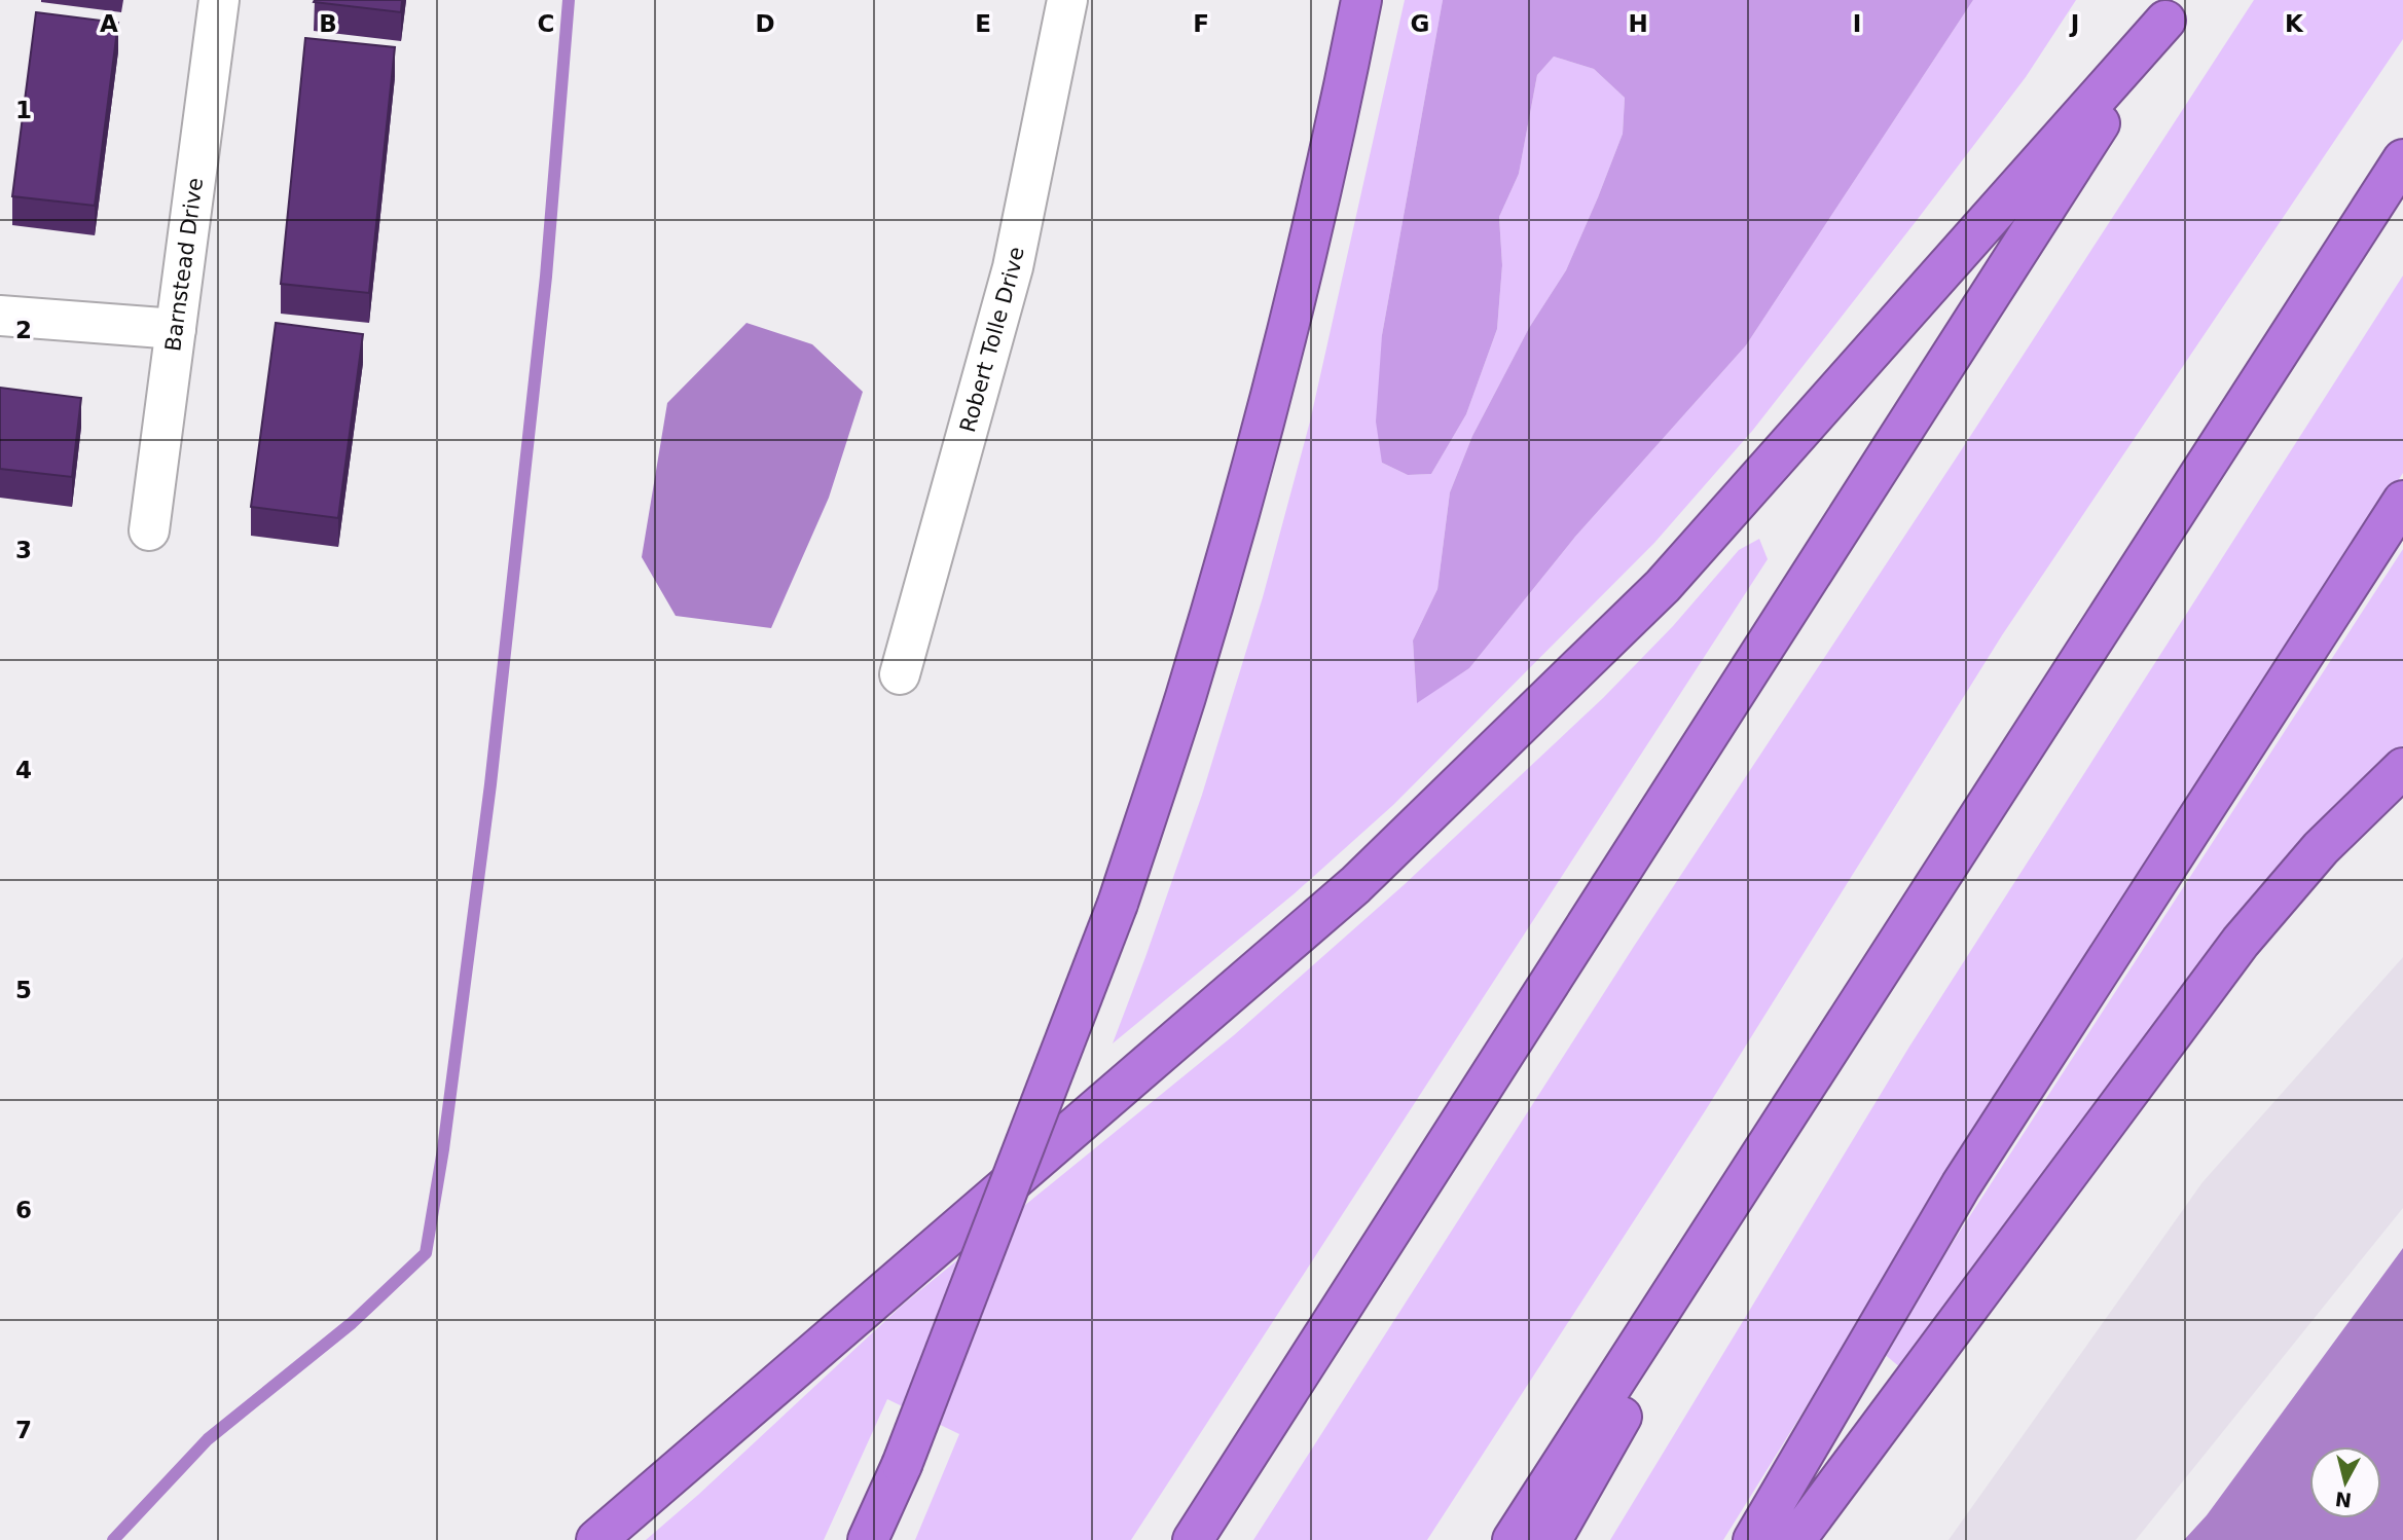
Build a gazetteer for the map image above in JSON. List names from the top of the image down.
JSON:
{
  "streets": {
    "street": ["Barnstead Drive", "Robert Tolle Drive"]
  },
  "north": "bottom",
  "grid": {
    "columns": [
      "A",
      "B",
      "C",
      "D",
      "E",
      "F",
      "G",
      "H",
      "I",
      "J",
      "K"
    ],
    "rows": [
      "1",
      "2",
      "3",
      "4",
      "5",
      "6",
      "7"
    ]
  }
}
